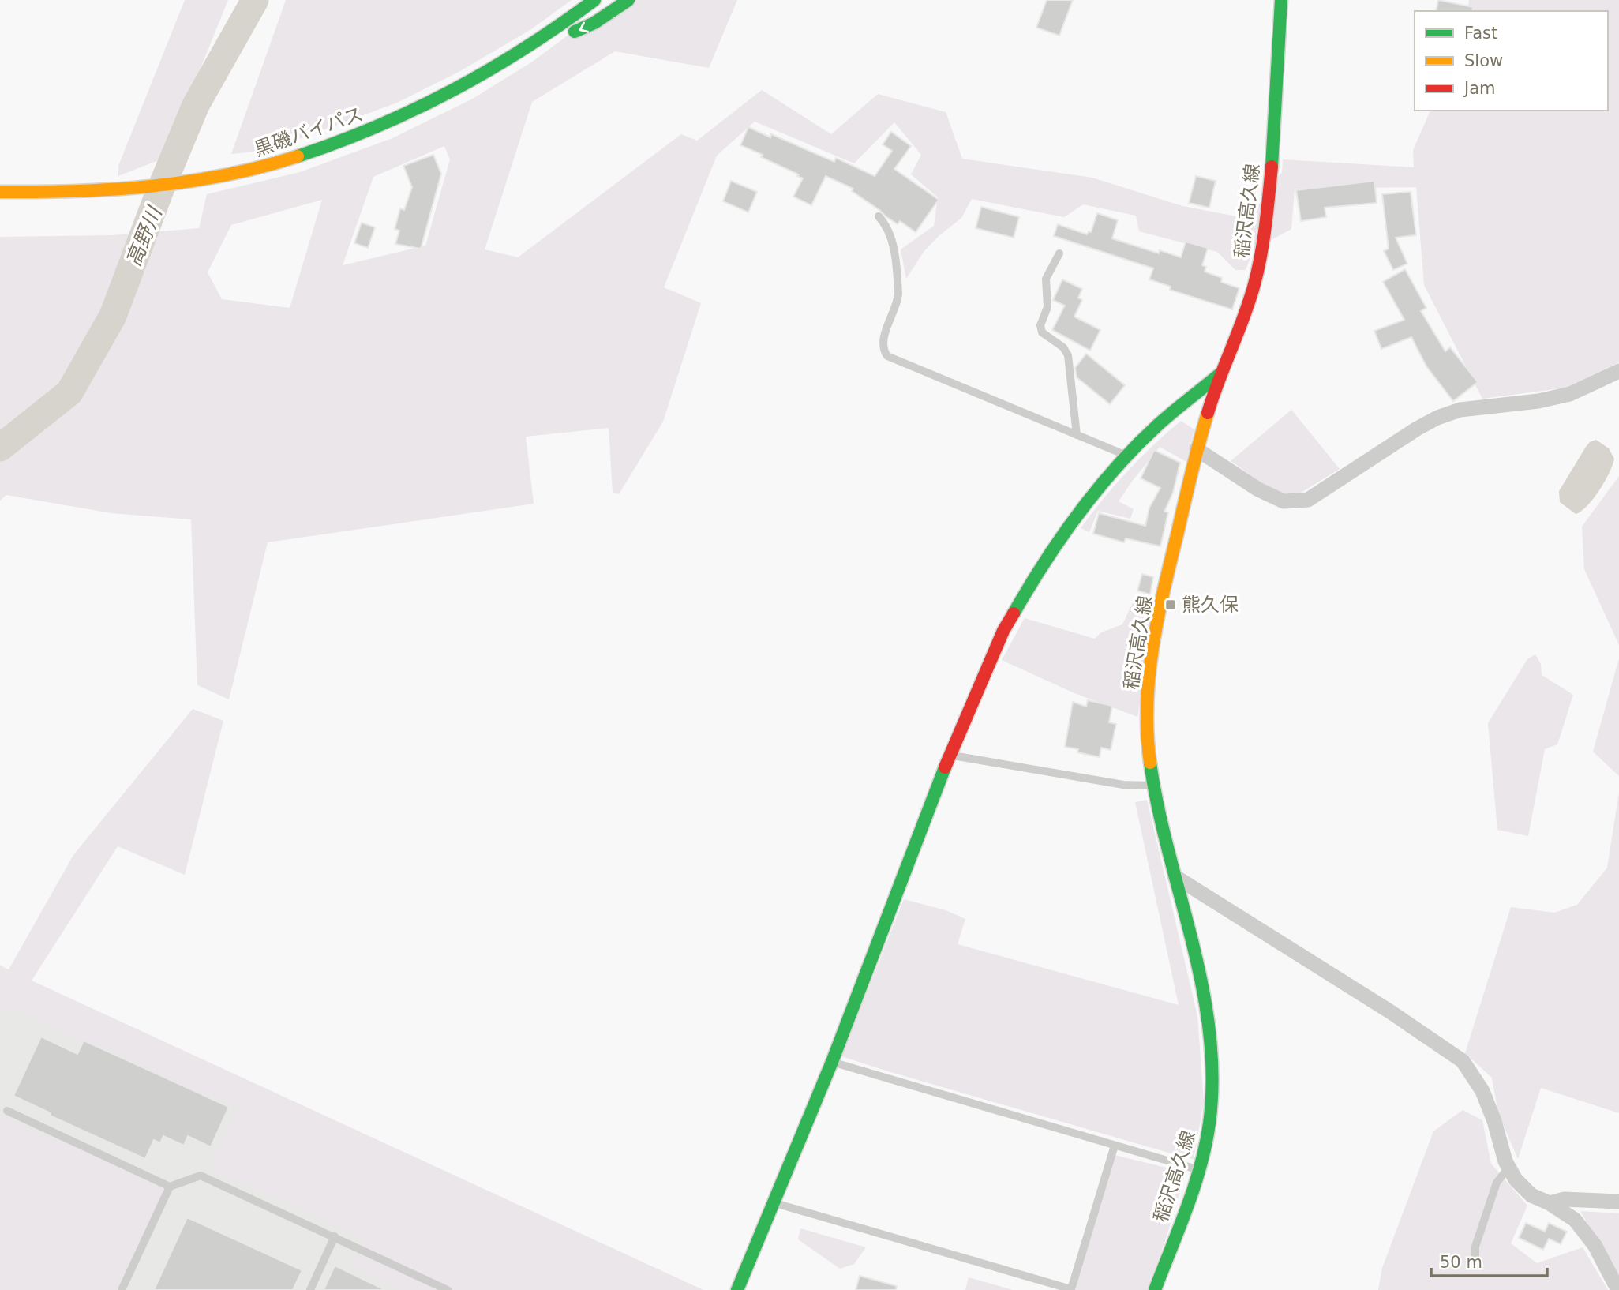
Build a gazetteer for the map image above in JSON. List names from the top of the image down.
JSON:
{
  "streets": {
    "main road": ["黒磯バイパス", "稲沢高久線"]
  },
  "water": ["高野川"],
  "places": {
    "transit": ["熊久保"]
  },
  "legend": ["Fast", "Slow", "Jam"],
  "scale_bar": "50 m"
}
